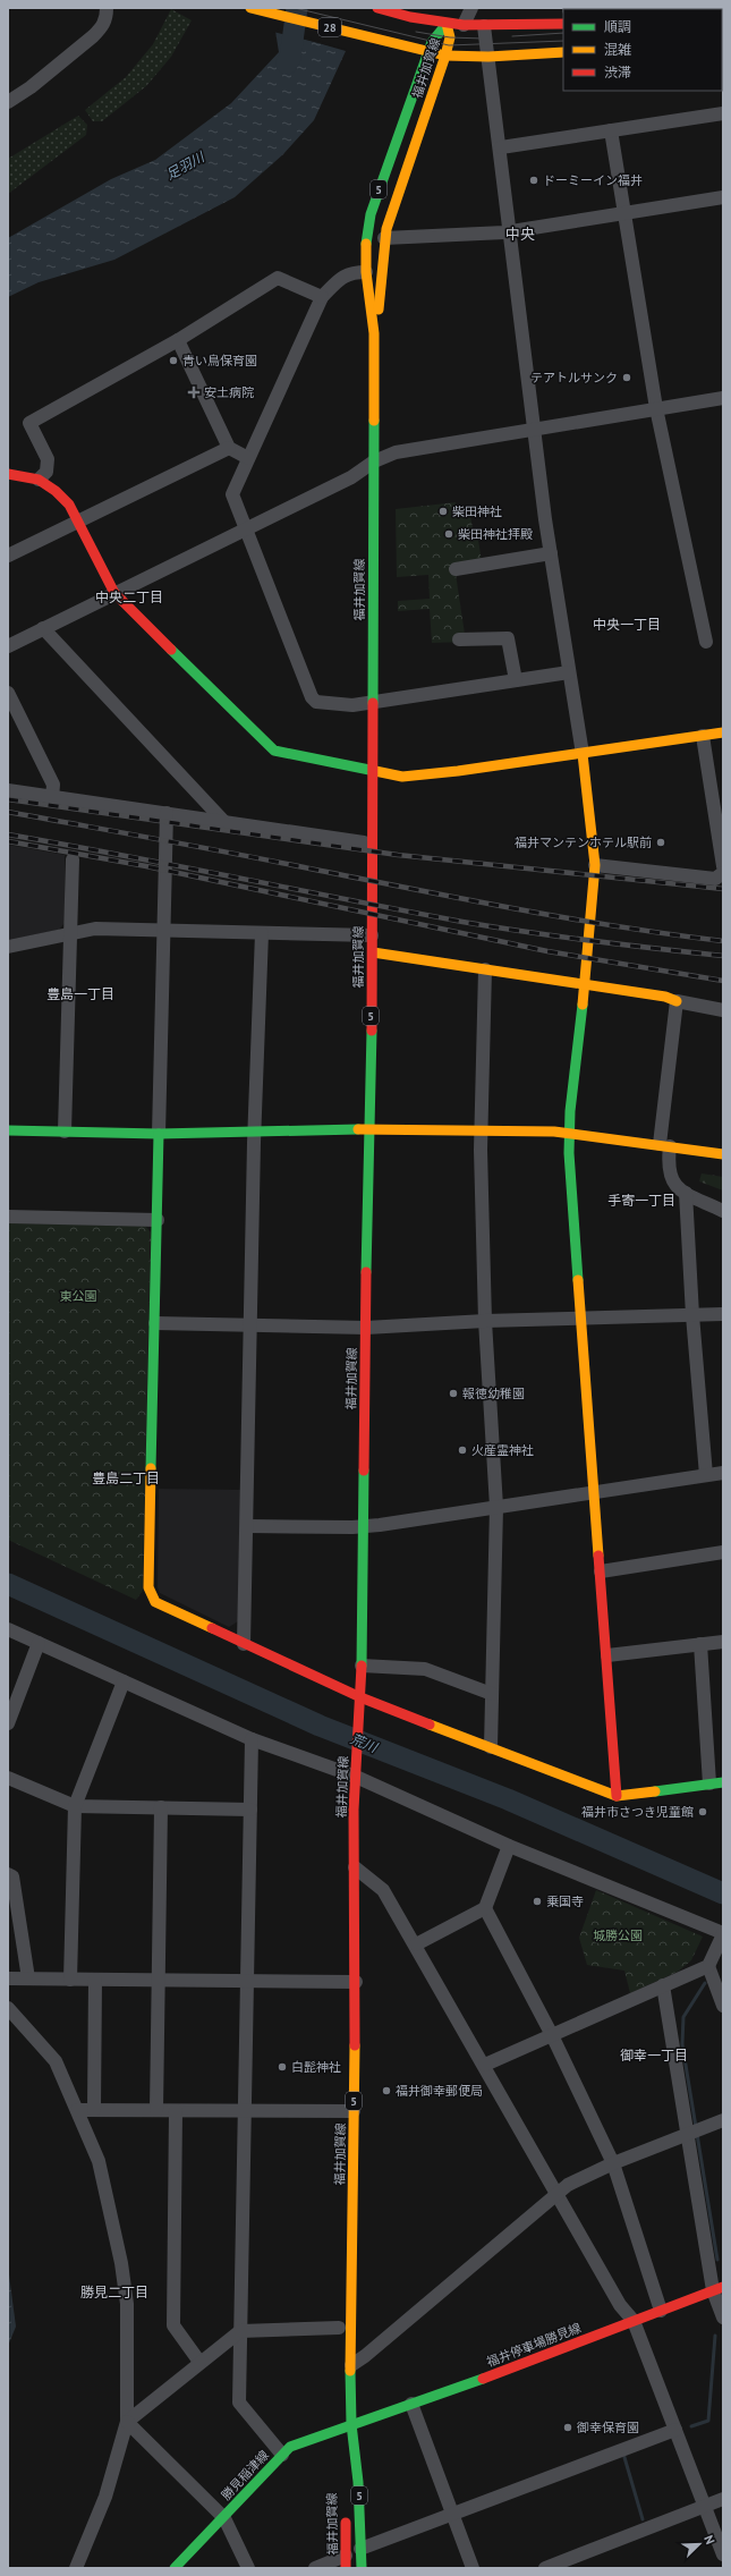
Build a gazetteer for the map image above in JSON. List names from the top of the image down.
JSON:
{
  "streets": {
    "main road": [
      "28",
      "福井加賀線",
      "5",
      "福井停車場勝見線",
      "勝見稲津線"
    ]
  },
  "crossings": [
    ["28", "福井加賀線"],
    ["福井加賀線", "福井停車場勝見線"],
    ["福井加賀線", "勝見稲津線"],
    ["福井停車場勝見線", "勝見稲津線"]
  ],
  "districts": [
    "中央",
    "中央二丁目",
    "中央一丁目",
    "豊島一丁目",
    "手寄一丁目",
    "豊島二丁目",
    "御幸一丁目",
    "勝見二丁目"
  ],
  "water": ["足羽川", "荒川"],
  "parks": ["東公園", "城勝公園"],
  "places": {
    "other": [
      "ドーミーイン福井",
      "青い鳥保育園",
      "テアトルサンク",
      "柴田神社",
      "柴田神社拝殿",
      "福井マンテンホテル駅前",
      "報徳幼稚園",
      "火産霊神社",
      "福井市さつき児童館",
      "乗国寺",
      "白髭神社",
      "福井御幸郵便局",
      "御幸保育園"
    ],
    "health": ["安土病院"]
  },
  "legend": ["順調", "混雑", "渋滞"],
  "north": "top right"
}
